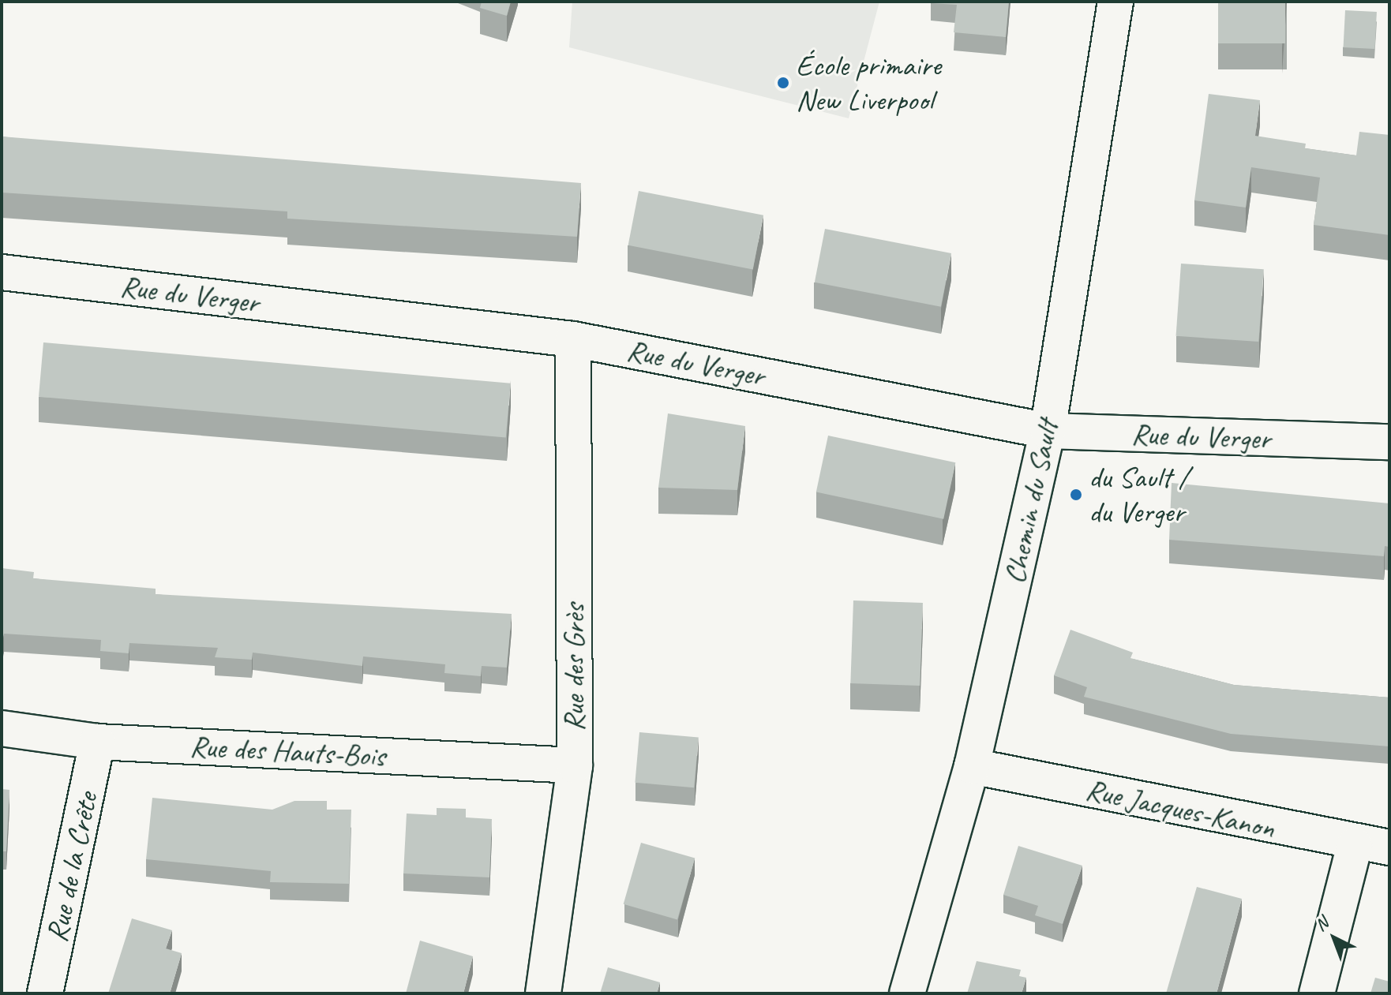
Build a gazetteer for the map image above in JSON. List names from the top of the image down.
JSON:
{
  "streets": {
    "street": [
      "Rue du Verger",
      "Chemin du Sault",
      "Rue des Grès",
      "Rue des Hauts-Bois",
      "Rue Jacques-Kanon",
      "Rue de la Crête"
    ]
  },
  "crossings": [
    ["Rue du Verger", "Chemin du Sault"],
    ["Rue du Verger", "Rue des Grès"],
    ["Chemin du Sault", "Rue Jacques-Kanon"],
    ["Rue des Grès", "Rue des Hauts-Bois"],
    ["Rue des Hauts-Bois", "Rue de la Crête"]
  ],
  "places": ["École primaire New Liverpool", "du Sault / du Verger"],
  "north": "top left"
}
